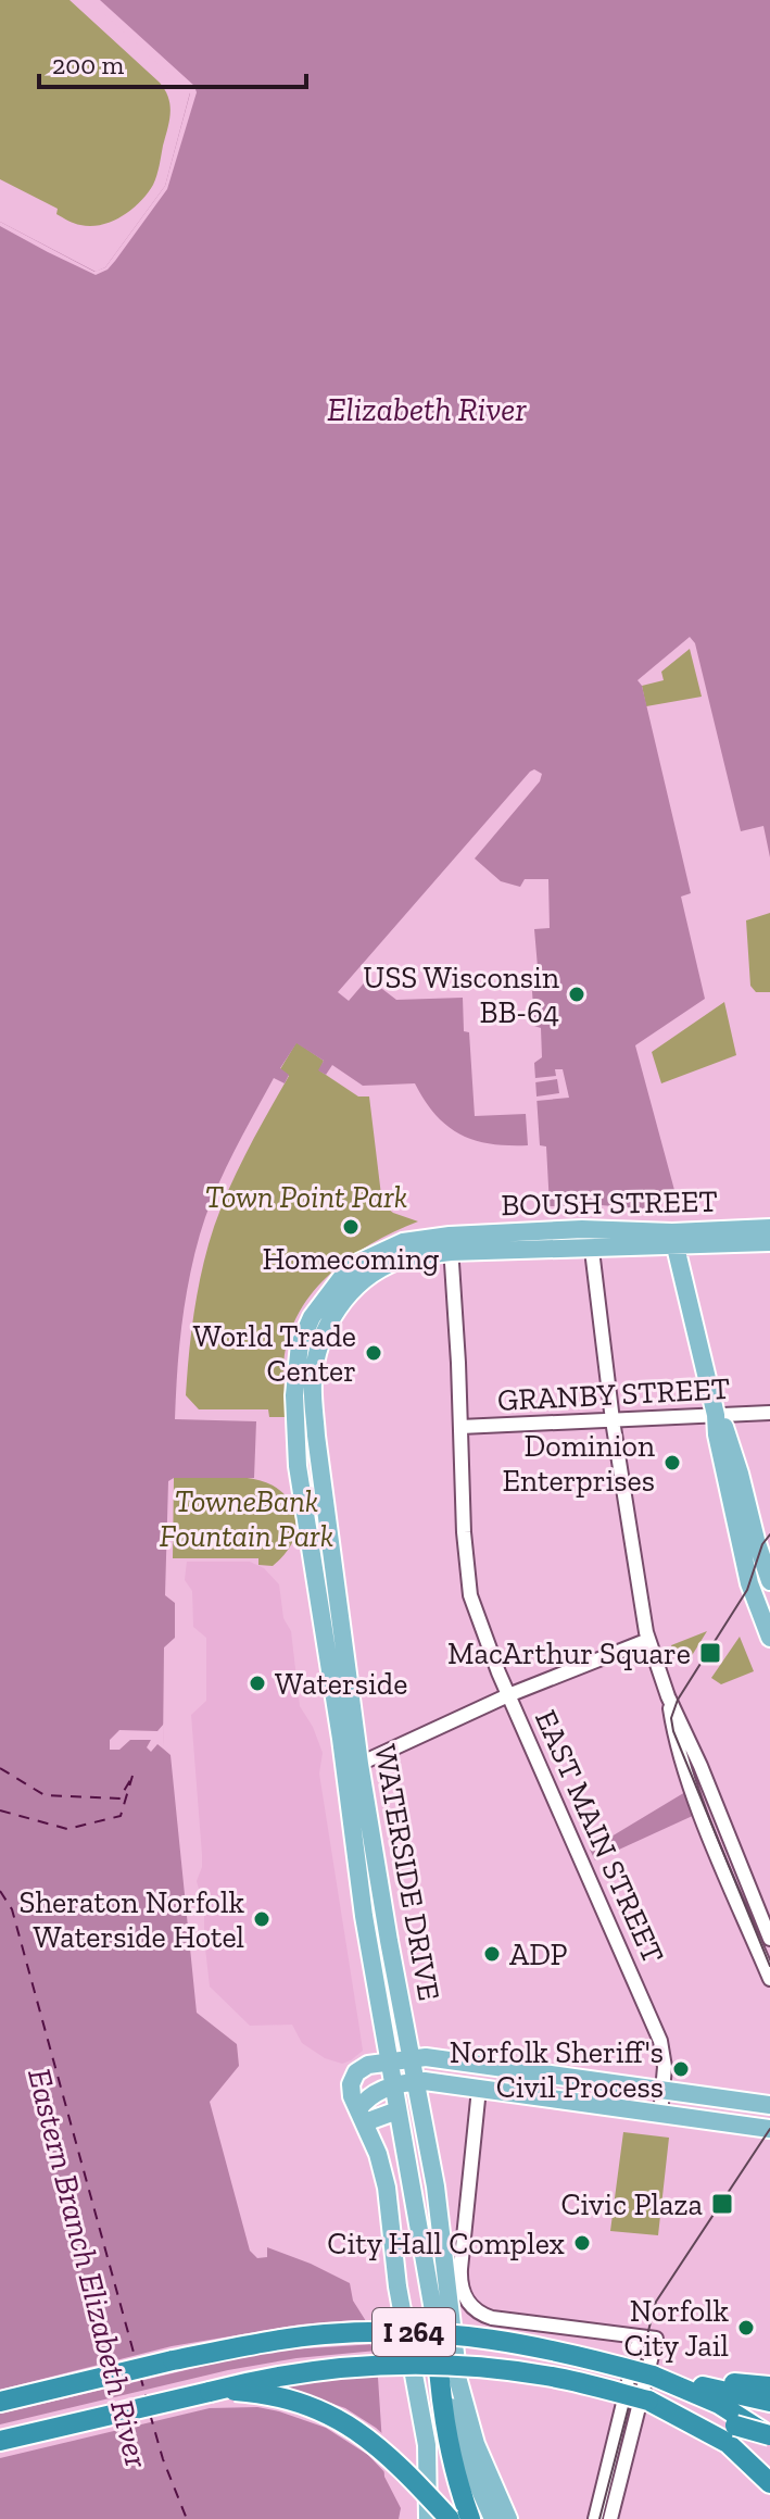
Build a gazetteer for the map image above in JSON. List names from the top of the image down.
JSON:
{
  "streets": {
    "highway": ["I 264"],
    "main road": ["BOUSH STREET", "WATERSIDE DRIVE"],
    "street": ["GRANBY STREET", "EAST MAIN STREET"]
  },
  "crossings": [
    ["BOUSH STREET", "EAST MAIN STREET"],
    ["BOUSH STREET", "WATERSIDE DRIVE"],
    ["GRANBY STREET", "EAST MAIN STREET"],
    ["EAST MAIN STREET", "WATERSIDE DRIVE"]
  ],
  "water": ["Elizabeth River", "Eastern Branch Elizabeth River"],
  "parks": ["Town Point Park", "TowneBank Fountain Park"],
  "places": {
    "other": [
      "USS Wisconsin BB-64",
      "Homecoming",
      "World Trade Center",
      "Dominion Enterprises",
      "Waterside",
      "Sheraton Norfolk Waterside Hotel",
      "ADP",
      "Norfolk Sheriff's Civil Process",
      "City Hall Complex",
      "Norfolk City Jail"
    ],
    "transit": ["MacArthur Square", "Civic Plaza"]
  },
  "scale_bar": "200 m"
}
